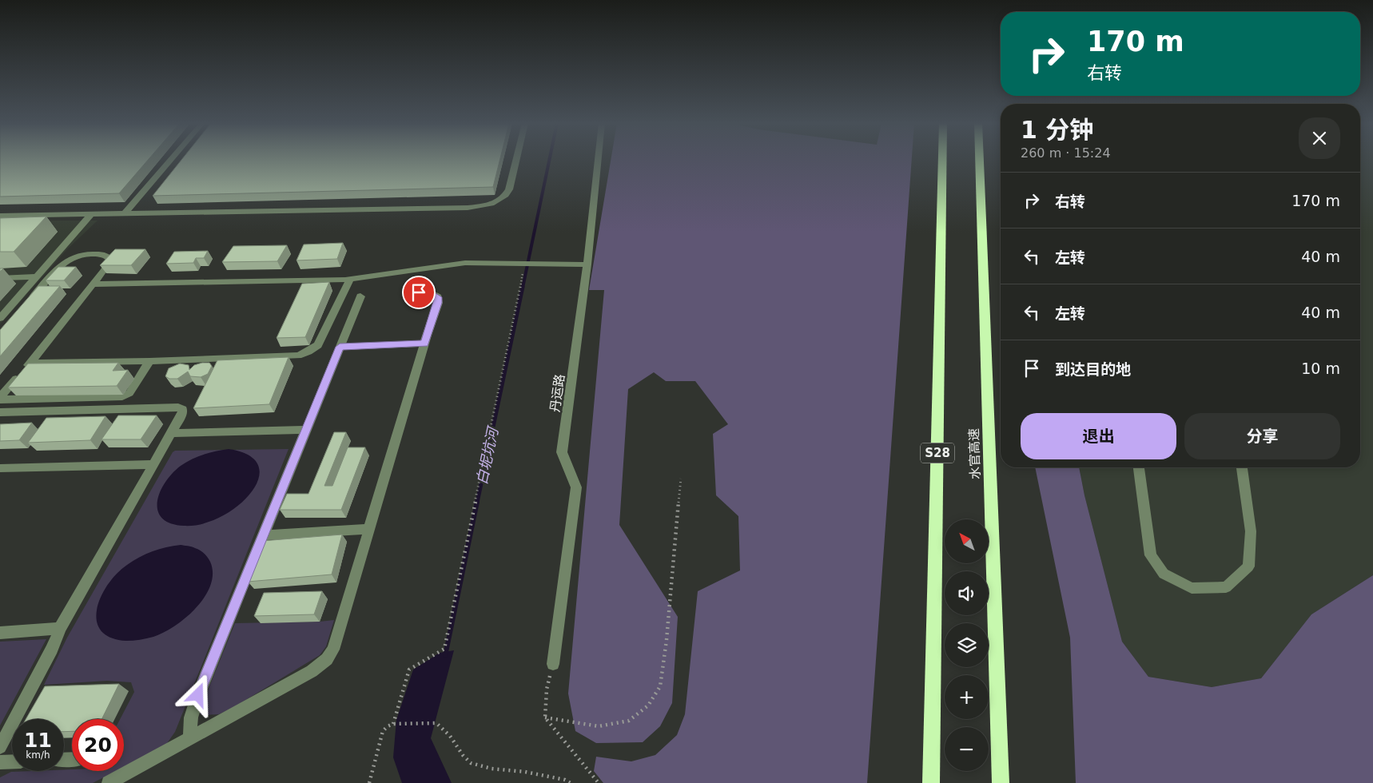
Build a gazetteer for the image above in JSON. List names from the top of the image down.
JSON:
{
  "streets": {
    "highway": ["S28", "水官高速"],
    "street": ["丹运路"]
  },
  "water": ["白坭坑河"],
  "north": "top left",
  "page": {
    "turn": ["170 m", "右转"],
    "heading": ["1 分钟", "260 m · 15:24"],
    "list": [
      {
        "name": "右转",
        "value": "170 m"
      },
      {
        "name": "左转",
        "value": "40 m"
      },
      {
        "name": "左转",
        "value": "40 m"
      },
      {
        "name": "到达目的地",
        "value": "10 m"
      }
    ],
    "buttons": ["退出", "分享"],
    "map_buttons": ["+", "−"],
    "speed": "11 km/h",
    "limit": "20"
  }
}
